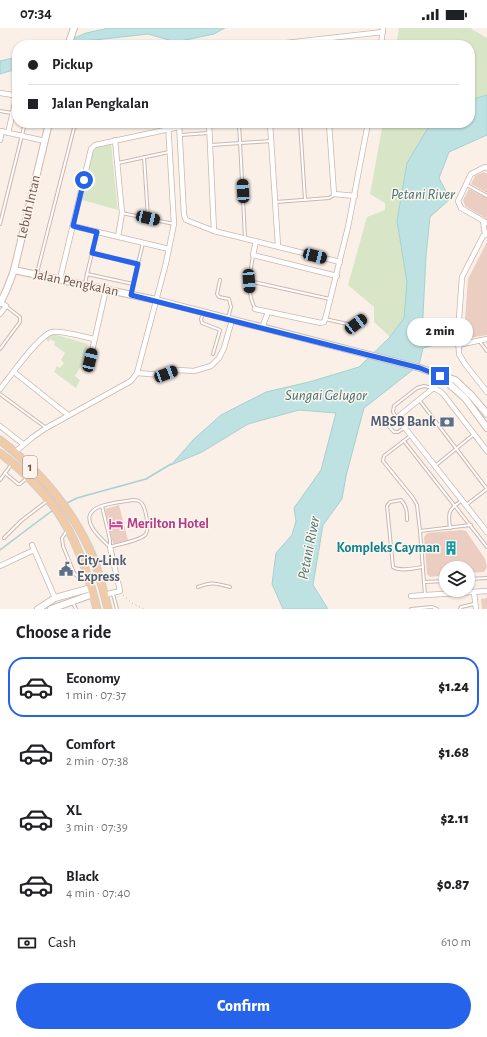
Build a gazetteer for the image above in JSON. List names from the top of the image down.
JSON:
{
  "streets": {
    "main road": ["Lebuh Intan", "Jalan Pengkalan", "1"]
  },
  "crossings": [
    ["Lebuh Intan", "Jalan Pengkalan"]
  ],
  "water": ["Petani River", "Sungai Gelugor"],
  "places": {
    "bank": ["MBSB Bank"],
    "hotel": ["Merilton Hotel"],
    "building": ["Kompleks Cayman"],
    "public building": ["City-Link Express"]
  },
  "page": {
    "status": "07:34",
    "banner": ["Pickup", "Jalan Pengkalan"],
    "bubble": "2 min",
    "heading": "Choose a ride",
    "list": [
      {
        "name": "Economy",
        "note": "1 min · 07:37",
        "value": "$1.24"
      },
      {
        "name": "Comfort",
        "note": "2 min · 07:38",
        "value": "$1.68"
      },
      {
        "name": "XL",
        "note": "3 min · 07:39",
        "value": "$2.11"
      },
      {
        "name": "Black",
        "note": "4 min · 07:40",
        "value": "$0.87"
      }
    ],
    "pay": ["Cash", "610 m"],
    "buttons": "Confirm"
  }
}
